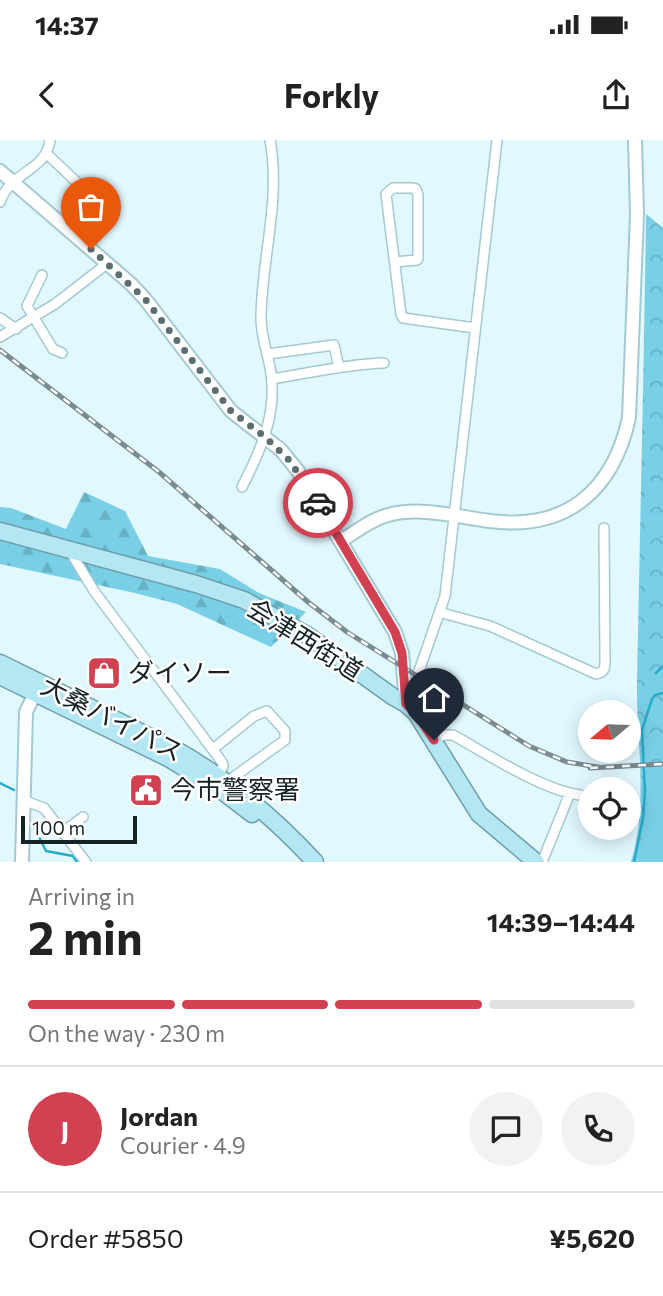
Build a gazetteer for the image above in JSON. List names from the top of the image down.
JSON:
{
  "streets": {
    "highway": ["会津西街道", "大桑バイパス"]
  },
  "places": {
    "shop": ["ダイソー"],
    "public building": ["今市警察署"]
  },
  "scale_bar": "100 m",
  "north": "left",
  "page": {
    "status": "14:37",
    "header": "Forkly",
    "scale": "100 m",
    "heading": ["2 min", "Arriving in", "14:39–14:44"],
    "panel": [
      "Jordan",
      "Courier · 4.9",
      "Order #5850",
      "¥5,620"
    ],
    "bar": "On the way · 230 m",
    "round": "J"
  }
}
